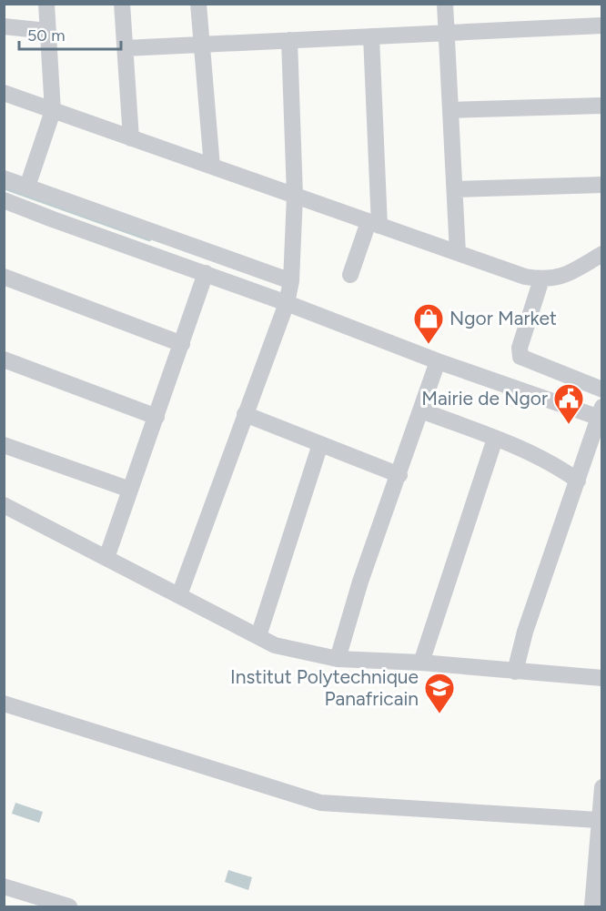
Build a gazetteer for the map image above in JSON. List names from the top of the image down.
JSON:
{
  "places": {
    "shop": ["Ngor Market"],
    "public building": ["Mairie de Ngor"],
    "school or university": ["Institut Polytechnique Panafricain"]
  },
  "scale_bar": "50 m"
}
